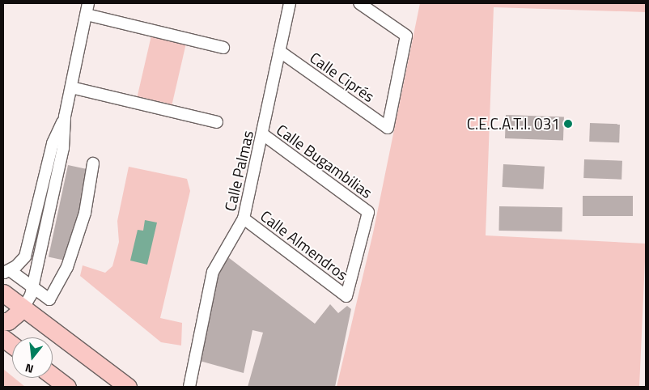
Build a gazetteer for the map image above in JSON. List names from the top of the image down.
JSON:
{
  "streets": {
    "street": [
      "Calle Ciprés",
      "Calle Bugambilias",
      "Calle Palmas",
      "Calle Almendros"
    ]
  },
  "crossings": [
    ["Calle Ciprés", "Calle Palmas"],
    ["Calle Bugambilias", "Calle Palmas"],
    ["Calle Bugambilias", "Calle Almendros"],
    ["Calle Palmas", "Calle Almendros"]
  ],
  "places": ["C.E.C.A.T.I. 031"],
  "north": "bottom"
}
